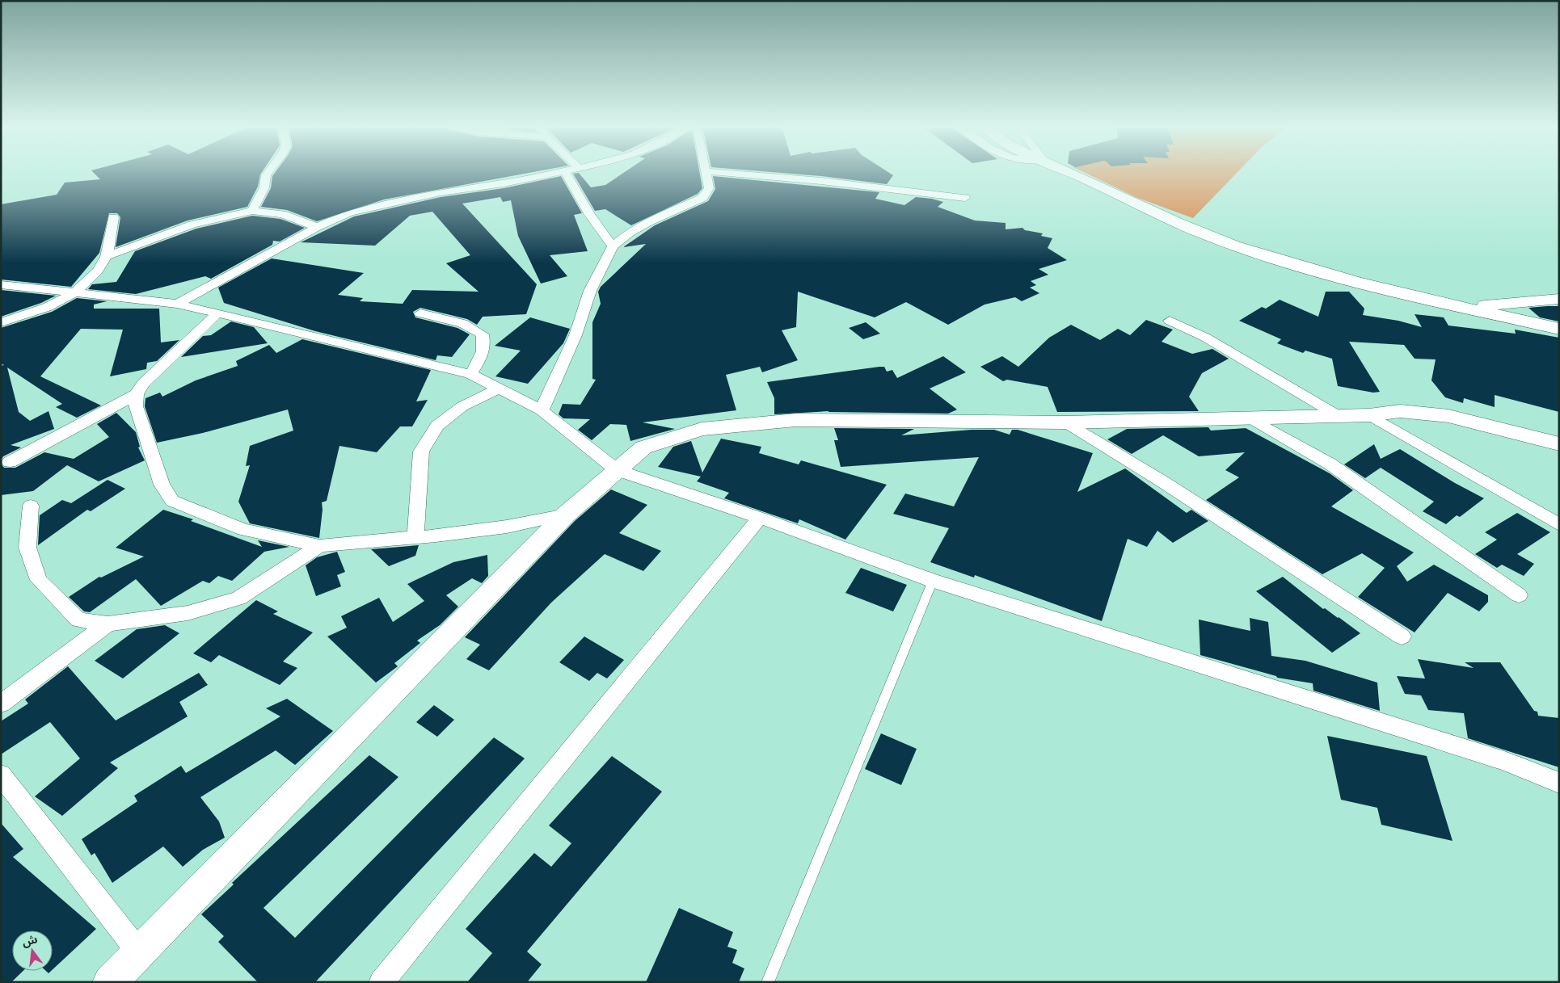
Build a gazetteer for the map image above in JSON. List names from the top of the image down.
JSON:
{
  "north": "top"
}
